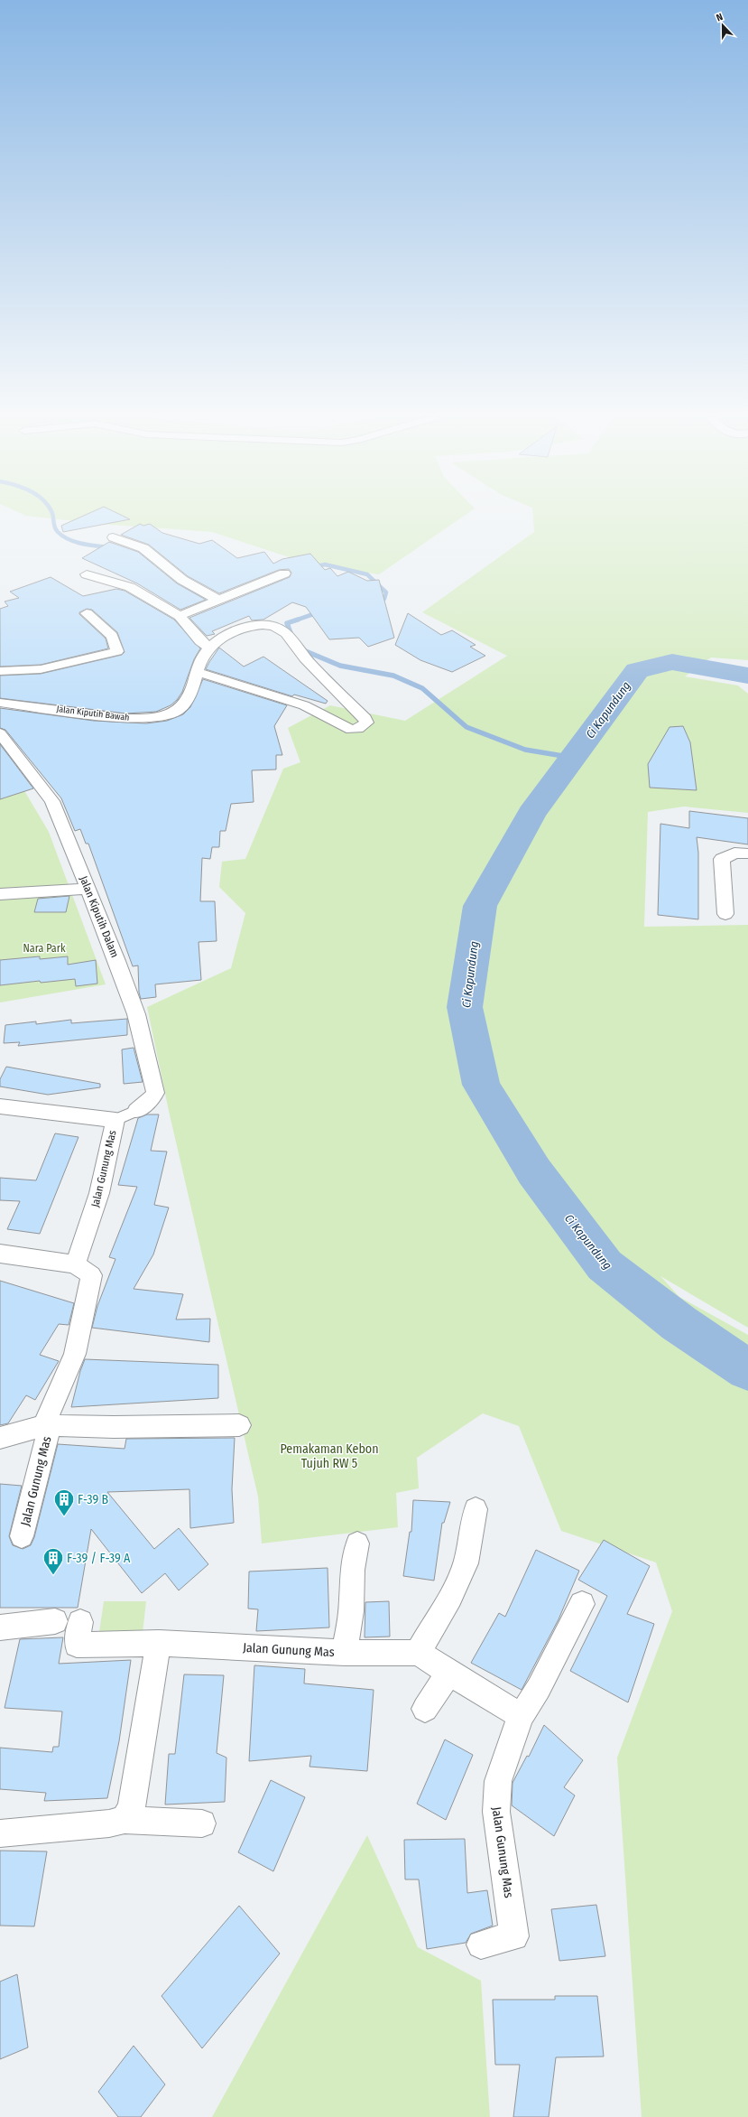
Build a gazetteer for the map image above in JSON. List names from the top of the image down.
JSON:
{
  "streets": {
    "street": ["Jalan Kiputih Bawah", "Jalan Kiputih Dalam", "Jalan Gunung Mas"]
  },
  "water": ["Ci Kapundung"],
  "parks": ["Nara Park", "Pemakaman Kebon Tujuh RW 5"],
  "places": {
    "building": ["F-39 B", "F-39 / F-39 A"]
  },
  "north": "top"
}
